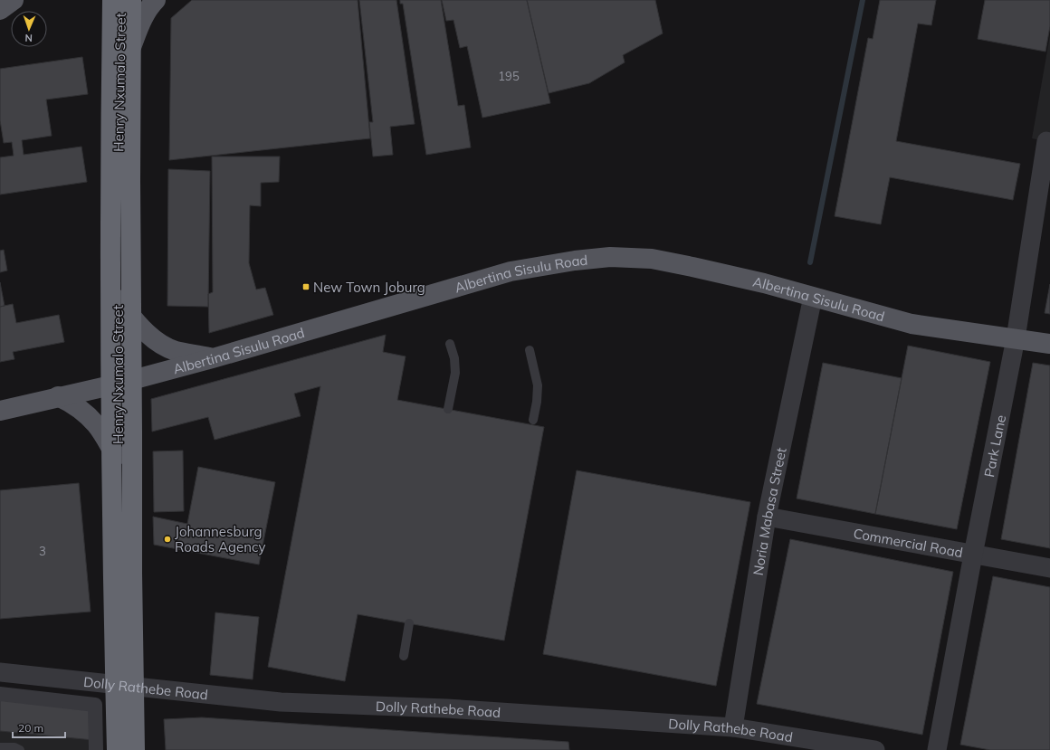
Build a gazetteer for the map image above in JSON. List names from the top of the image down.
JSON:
{
  "streets": {
    "main road": ["Albertina Sisulu Road"],
    "street": [
      "Henry Nxumalo Street",
      "Park Lane",
      "Noria Mabasa Street",
      "Commercial Road",
      "Dolly Rathebe Road"
    ]
  },
  "crossings": [
    ["Henry Nxumalo Street", "Albertina Sisulu Road"],
    ["Henry Nxumalo Street", "Dolly Rathebe Road"],
    ["Albertina Sisulu Road", "Park Lane"],
    ["Albertina Sisulu Road", "Noria Mabasa Street"],
    ["Park Lane", "Commercial Road"],
    ["Noria Mabasa Street", "Commercial Road"],
    ["Noria Mabasa Street", "Dolly Rathebe Road"]
  ],
  "places": {
    "transit": ["New Town Joburg"],
    "other": ["Johannesburg Roads Agency"]
  },
  "house_numbers": ["195", "3"],
  "scale_bar": "20 m",
  "north": "bottom"
}
